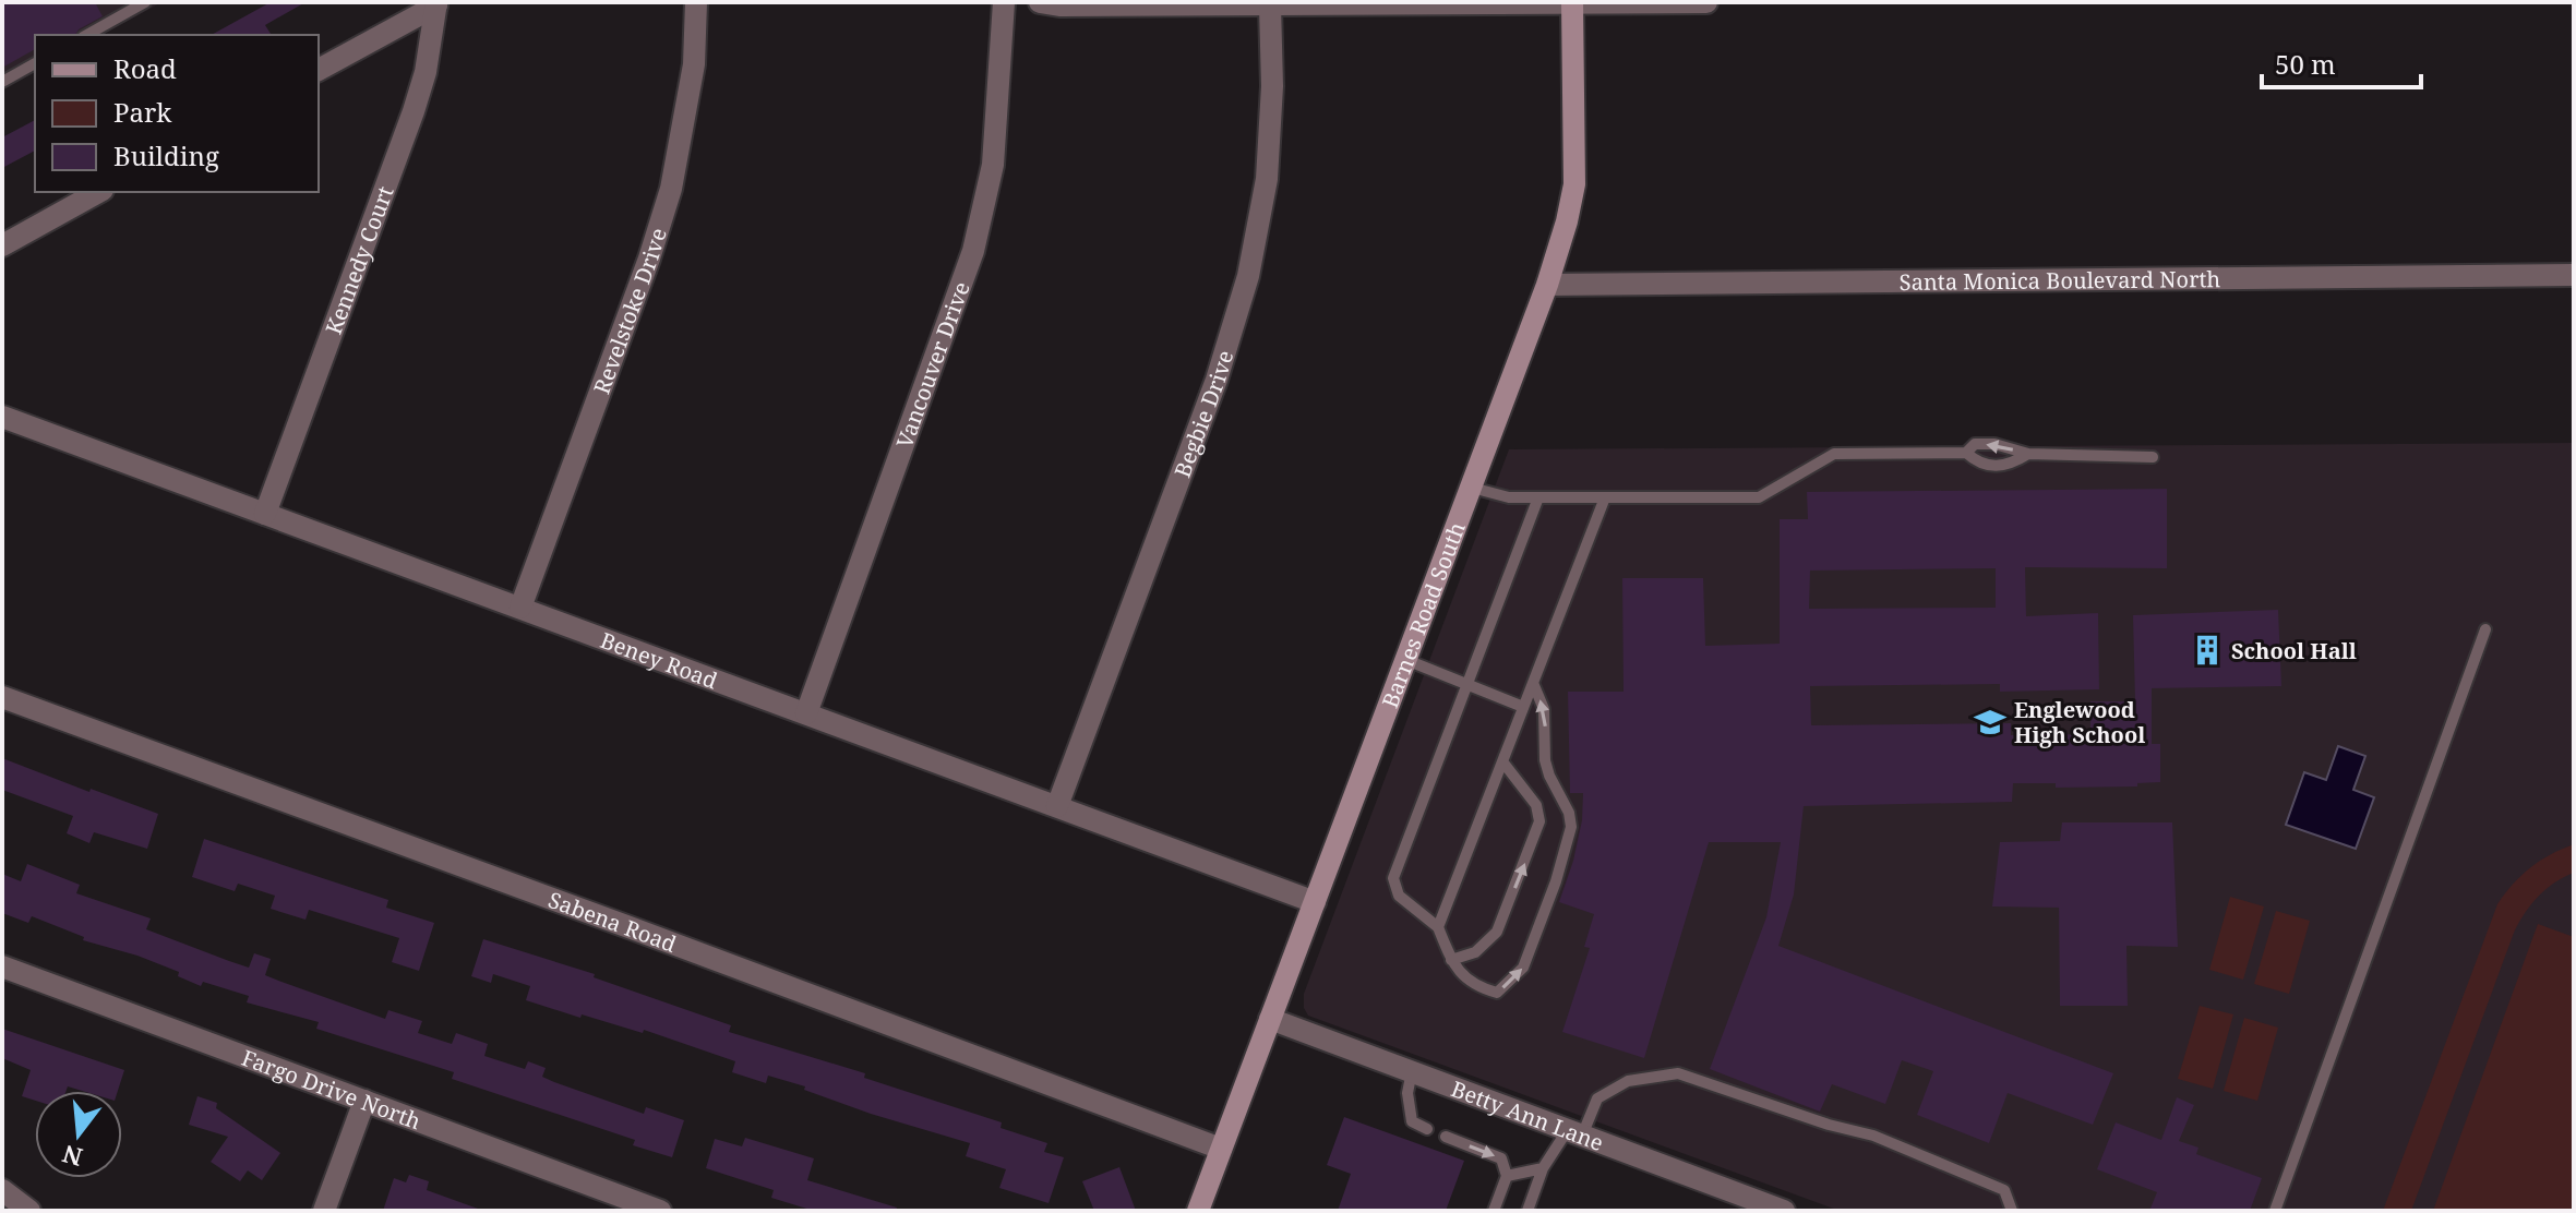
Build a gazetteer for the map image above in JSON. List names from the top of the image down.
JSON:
{
  "streets": {
    "street": [
      "Kennedy Court",
      "Santa Monica Boulevard North",
      "Revelstoke Drive",
      "Vancouver Drive",
      "Begbie Drive",
      "Barnes Road South",
      "Beney Road",
      "Sabena Road",
      "Fargo Drive North",
      "Betty Ann Lane"
    ]
  },
  "crossings": [
    ["Kennedy Court", "Beney Road"],
    ["Santa Monica Boulevard North", "Barnes Road South"],
    ["Revelstoke Drive", "Beney Road"],
    ["Vancouver Drive", "Beney Road"],
    ["Begbie Drive", "Beney Road"],
    ["Barnes Road South", "Beney Road"],
    ["Barnes Road South", "Sabena Road"],
    ["Barnes Road South", "Betty Ann Lane"]
  ],
  "places": {
    "building": ["School Hall"],
    "school or university": ["Englewood High School"]
  },
  "legend": ["Road", "Park", "Building"],
  "scale_bar": "50 m",
  "north": "bottom"
}
